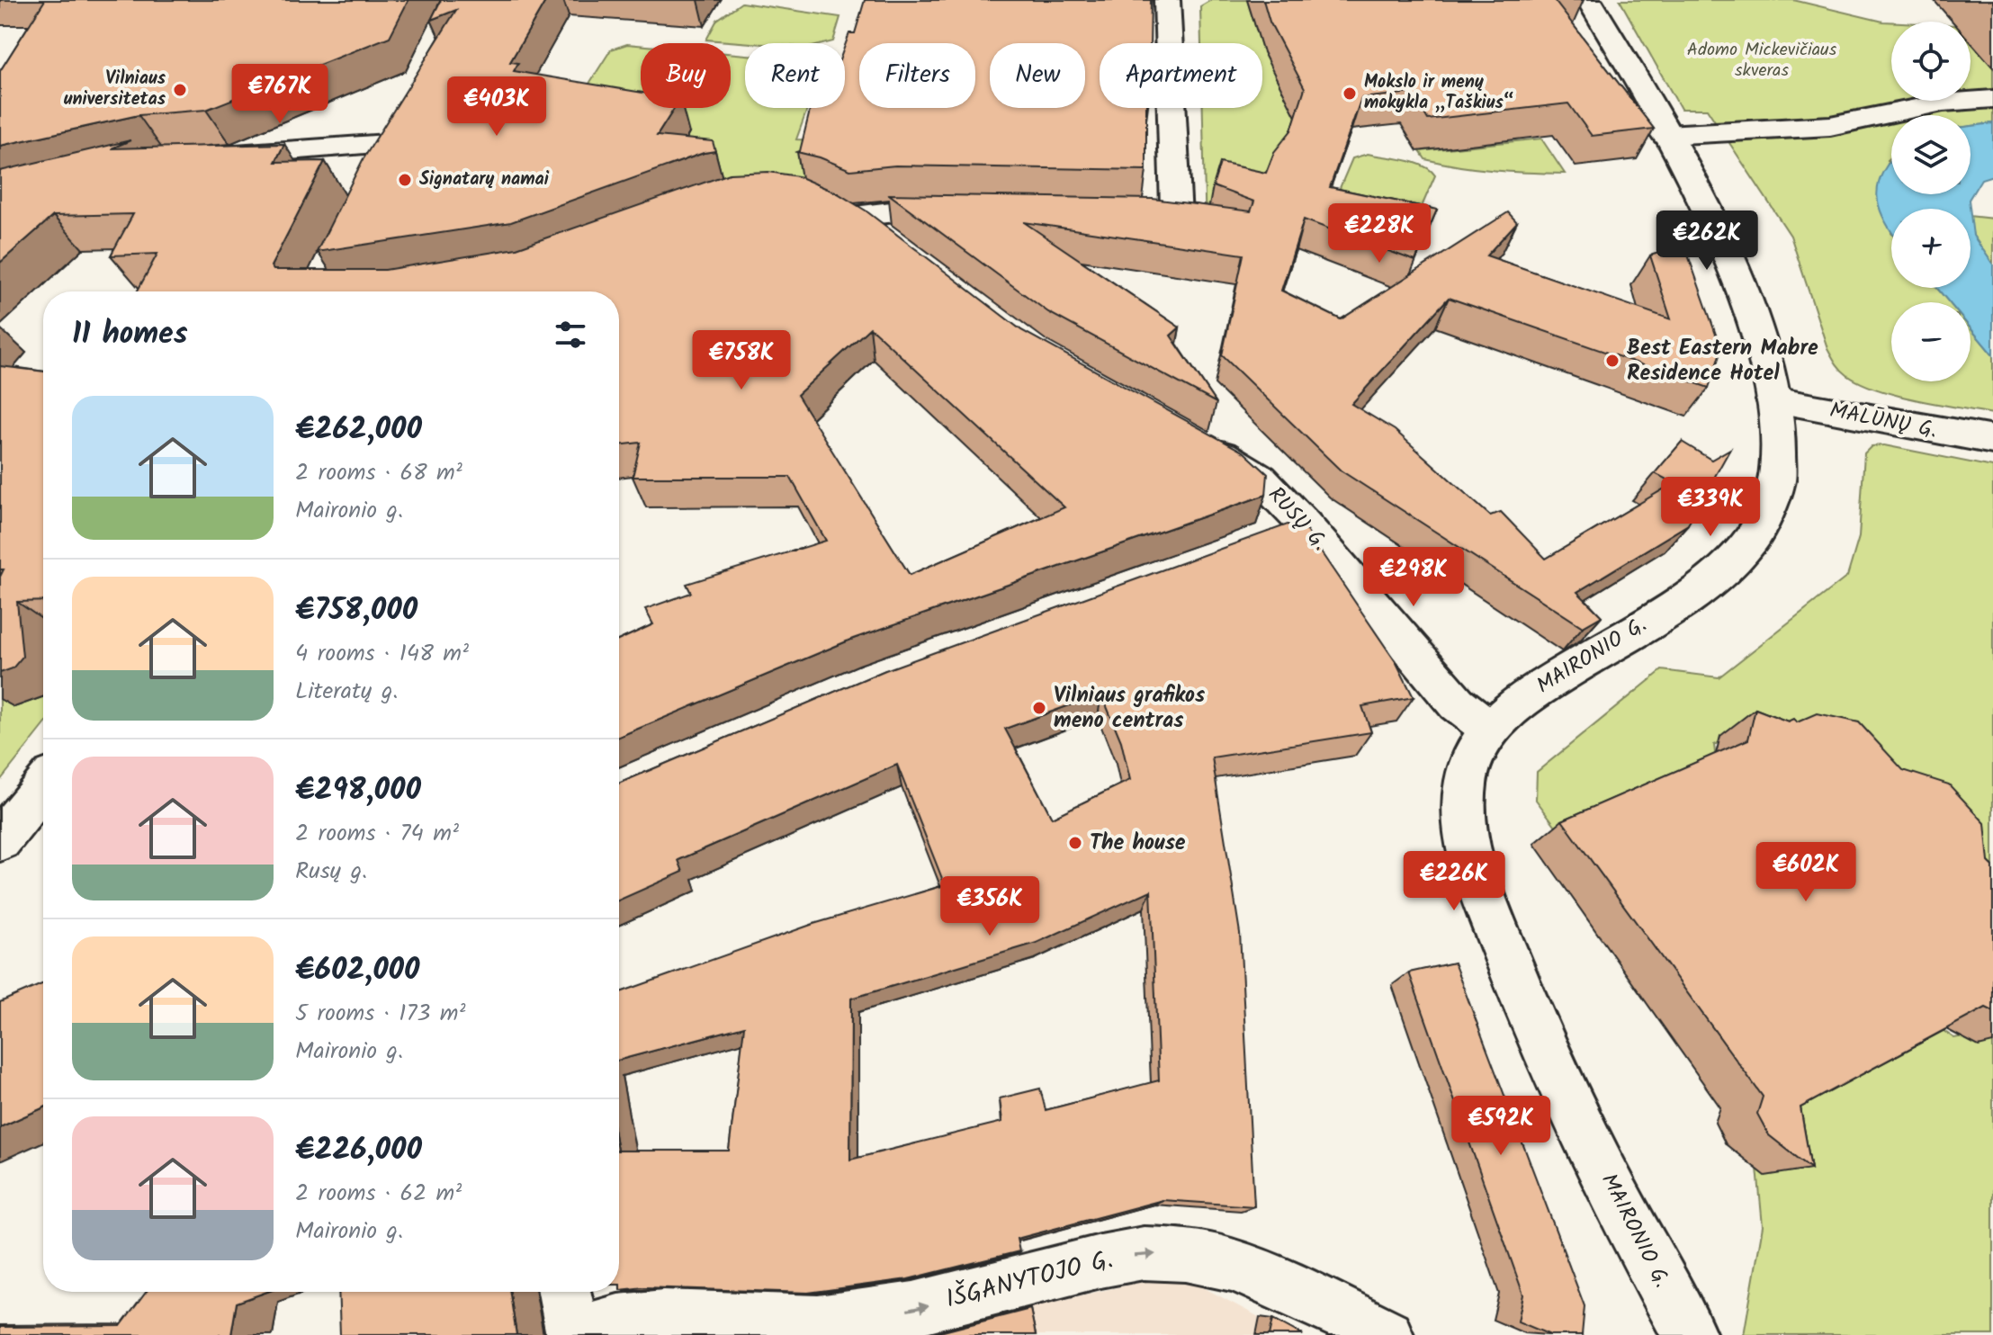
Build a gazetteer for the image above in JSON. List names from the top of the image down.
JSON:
{
  "streets": {
    "street": [
      "MALŪNŲ G.",
      "RUSŲ G.",
      "MAIRONIO G.",
      "IŠGANYTOJO G."
    ]
  },
  "crossings": [
    ["MALŪNŲ G.", "MAIRONIO G."],
    ["RUSŲ G.", "MAIRONIO G."]
  ],
  "one_way": ["IŠGANYTOJO G."],
  "parks": ["Adomo Mickevičiaus skveras"],
  "places": [
    "Vilniaus universitetas",
    "Mokslo ir menų mokykla „Taškius“",
    "Signatarų namai",
    "Best Eastern Mabre Residence Hotel",
    "Vilniaus grafikos meno centras",
    "The house"
  ],
  "page": {
    "map_buttons": ["+", "−"],
    "chip": [
      "Buy",
      "Rent",
      "Filters",
      "New",
      "Apartment"
    ],
    "price": [
      "€767K",
      "€403K",
      "€228K",
      "€262K",
      "€758K",
      "€339K",
      "€298K",
      "€602K",
      "€226K",
      "€356K",
      "€592K"
    ],
    "heading": "11 homes",
    "list": [
      {
        "name": "€262,000",
        "note": "2 rooms · 68 m² · Maironio g."
      },
      {
        "name": "€758,000",
        "note": "4 rooms · 148 m² · Literatų g."
      },
      {
        "name": "€298,000",
        "note": "2 rooms · 74 m² · Rusų g."
      },
      {
        "name": "€602,000",
        "note": "5 rooms · 173 m² · Maironio g."
      },
      {
        "name": "€226,000",
        "note": "2 rooms · 62 m² · Maironio g."
      }
    ]
  }
}
